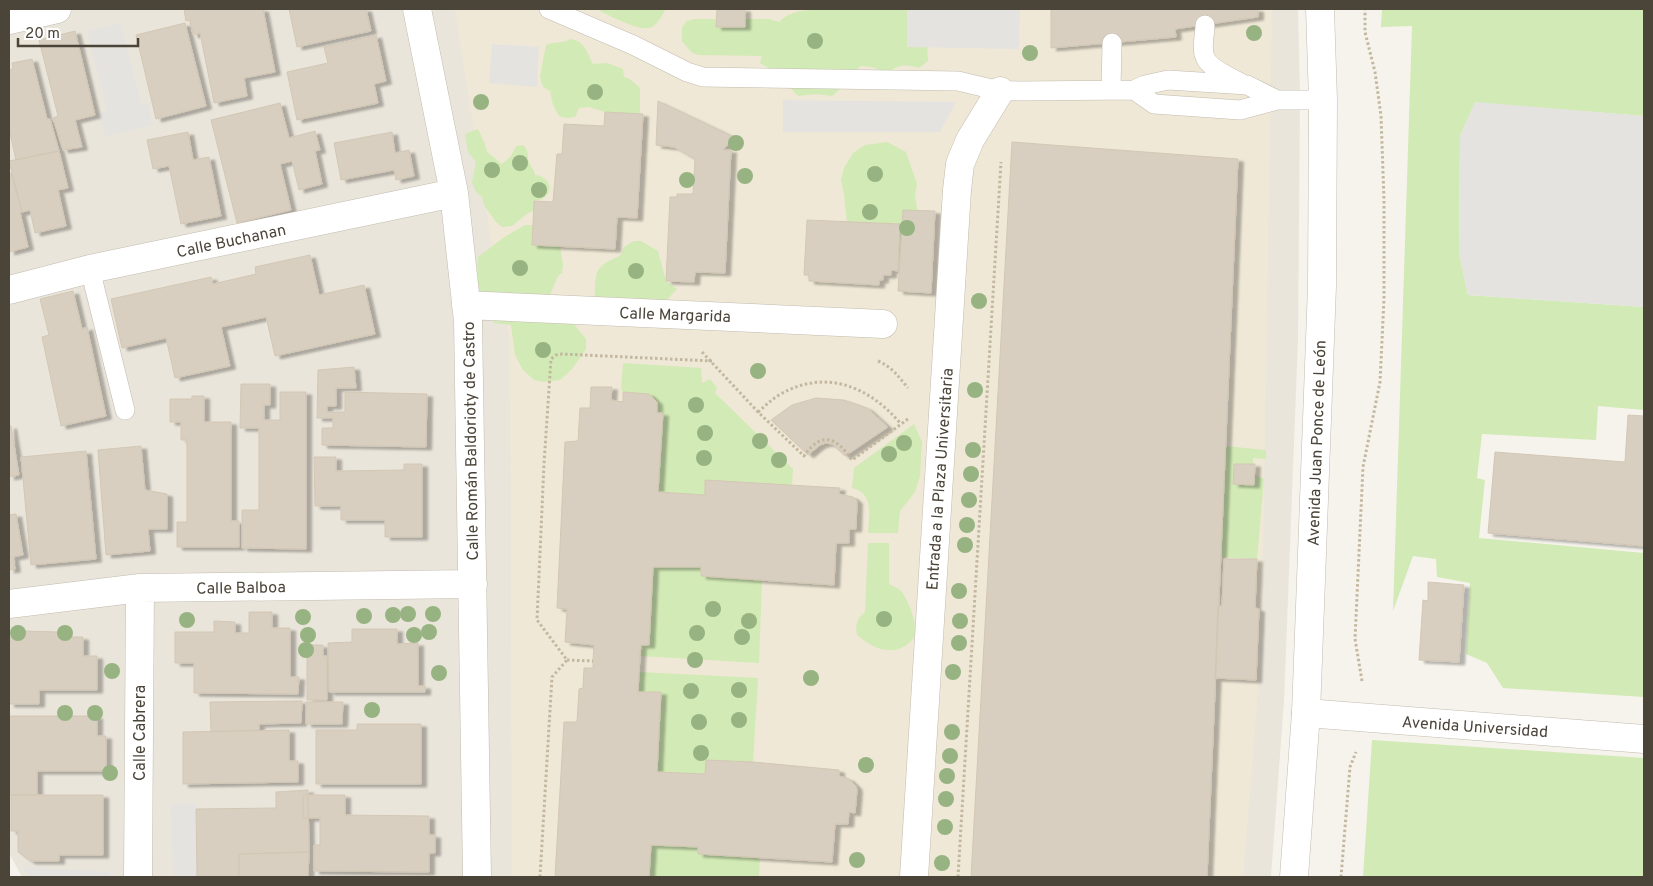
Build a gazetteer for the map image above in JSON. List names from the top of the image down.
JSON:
{
  "streets": {
    "street": [
      "Calle Buchanan",
      "Calle Margarida",
      "Calle Román Baldorioty de Castro",
      "Avenida Juan Ponce de León",
      "Entrada a la Plaza Universitaria",
      "Calle Balboa",
      "Avenida Universidad",
      "Calle Cabrera"
    ]
  },
  "crossings": [
    ["Calle Buchanan", "Calle Román Baldorioty de Castro"],
    ["Calle Margarida", "Calle Román Baldorioty de Castro"],
    ["Calle Román Baldorioty de Castro", "Calle Balboa"],
    ["Avenida Juan Ponce de León", "Avenida Universidad"],
    ["Calle Balboa", "Calle Cabrera"]
  ],
  "scale_bar": "20 m"
}
